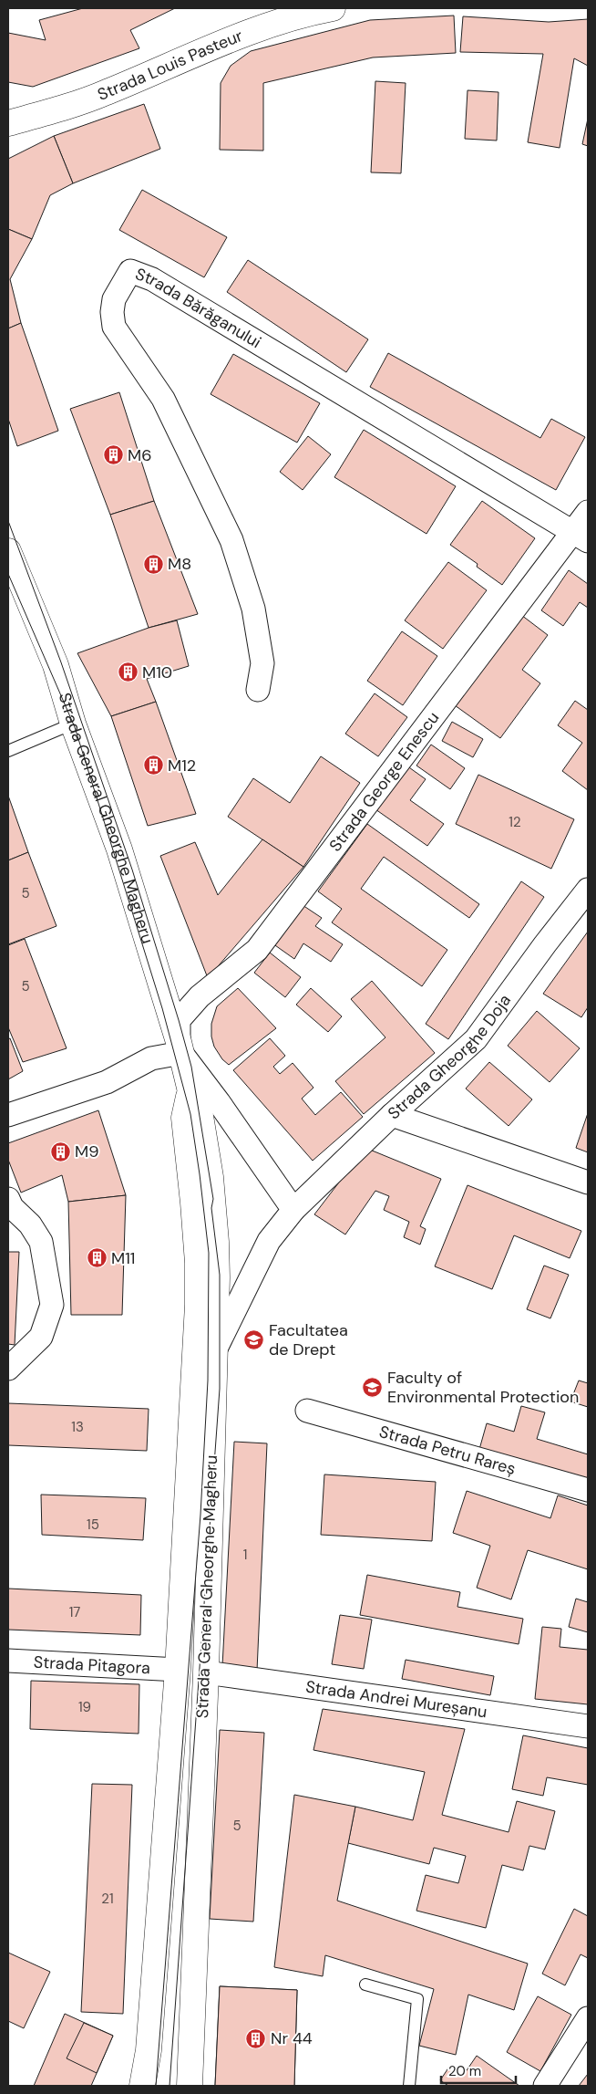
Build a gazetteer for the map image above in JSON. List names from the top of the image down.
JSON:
{
  "streets": {
    "main road": ["Strada Louis Pasteur", "Strada General Gheorghe Magheru"],
    "street": [
      "Strada Bărăganului",
      "Strada George Enescu",
      "Strada Gheorghe Doja",
      "Strada Petru Rareș",
      "Strada Pitagora",
      "Strada Andrei Mureșanu"
    ]
  },
  "crossings": [
    ["Strada Bărăganului", "Strada George Enescu"],
    ["Strada George Enescu", "Strada General Gheorghe Magheru"],
    ["Strada General Gheorghe Magheru", "Strada Gheorghe Doja"],
    ["Strada General Gheorghe Magheru", "Strada Pitagora"],
    ["Strada General Gheorghe Magheru", "Strada Andrei Mureșanu"]
  ],
  "places": {
    "building": [
      "M6",
      "M8",
      "M10",
      "M12",
      "M9",
      "M11",
      "Nr 44"
    ],
    "school or university": ["Facultatea de Drept", "Faculty of Environmental Protection"]
  },
  "house_numbers": [
    "12",
    "5",
    "5",
    "13",
    "15",
    "1",
    "17",
    "19",
    "5",
    "21"
  ],
  "scale_bar": "20 m"
}
